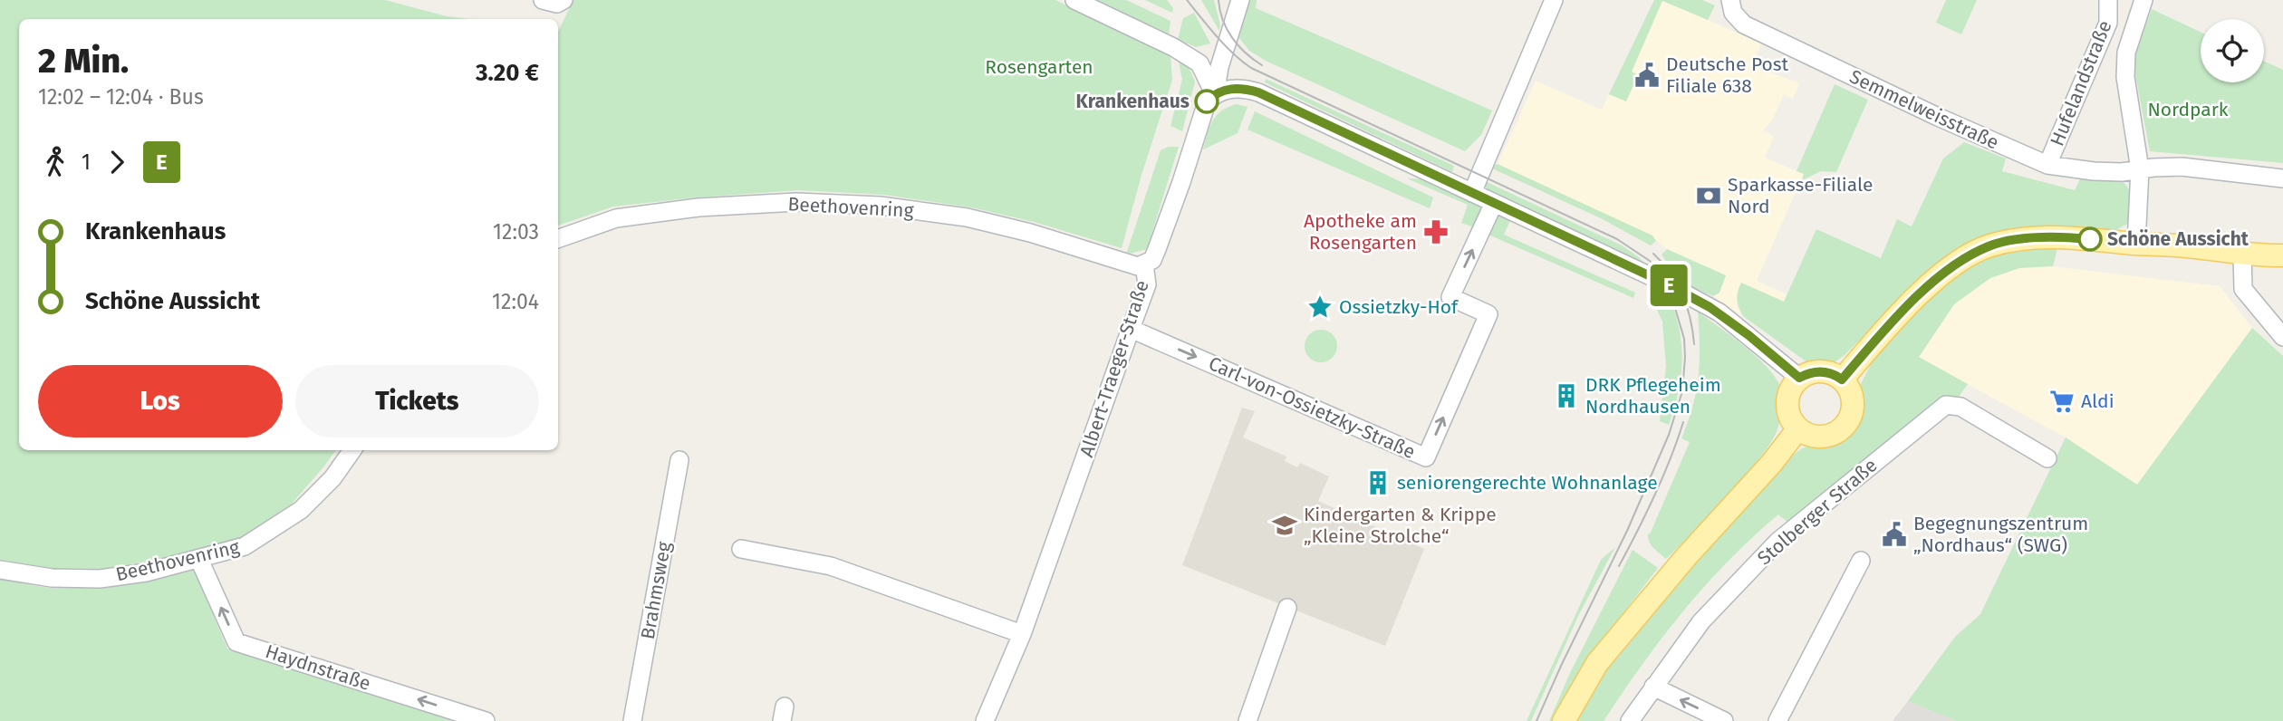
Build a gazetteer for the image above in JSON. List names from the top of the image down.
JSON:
{
  "streets": {
    "street": [
      "Hufelandstraße",
      "Semmelweisstraße",
      "Beethovenring",
      "Albert-Traeger-Straße",
      "Carl-von-Ossietzky-Straße",
      "Stolberger Straße",
      "Brahmsweg",
      "Haydnstraße"
    ]
  },
  "crossings": [
    ["Hufelandstraße", "Semmelweisstraße"],
    ["Beethovenring", "Albert-Traeger-Straße"],
    ["Beethovenring", "Haydnstraße"],
    ["Albert-Traeger-Straße", "Carl-von-Ossietzky-Straße"]
  ],
  "one_way": ["Haydnstraße"],
  "parks": ["Rosengarten", "Nordpark"],
  "places": {
    "public building": ["Deutsche Post Filiale 638", "Begegnungszentrum „Nordhaus“ (SWG)"],
    "other": ["Krankenhaus", "Schöne Aussicht"],
    "bank": ["Sparkasse-Filiale Nord"],
    "pharmacy": ["Apotheke am Rosengarten"],
    "place": ["Ossietzky-Hof"],
    "building": ["DRK Pflegeheim Nordhausen", "seniorengerechte Wohnanlage"],
    "supermarket": ["Aldi"],
    "school or university": ["Kindergarten & Krippe „Kleine Strolche“"]
  },
  "lines": ["bus line E"],
  "page": {
    "on_map": "E",
    "heading": ["2 Min.", "12:02 – 12:04 · Bus", "3.20 €"],
    "legs": ["1", "E"],
    "list": [
      {
        "name": "Krankenhaus",
        "value": "12:03"
      },
      {
        "name": "Schöne Aussicht",
        "value": "12:04"
      }
    ],
    "buttons": ["Los", "Tickets"]
  }
}
